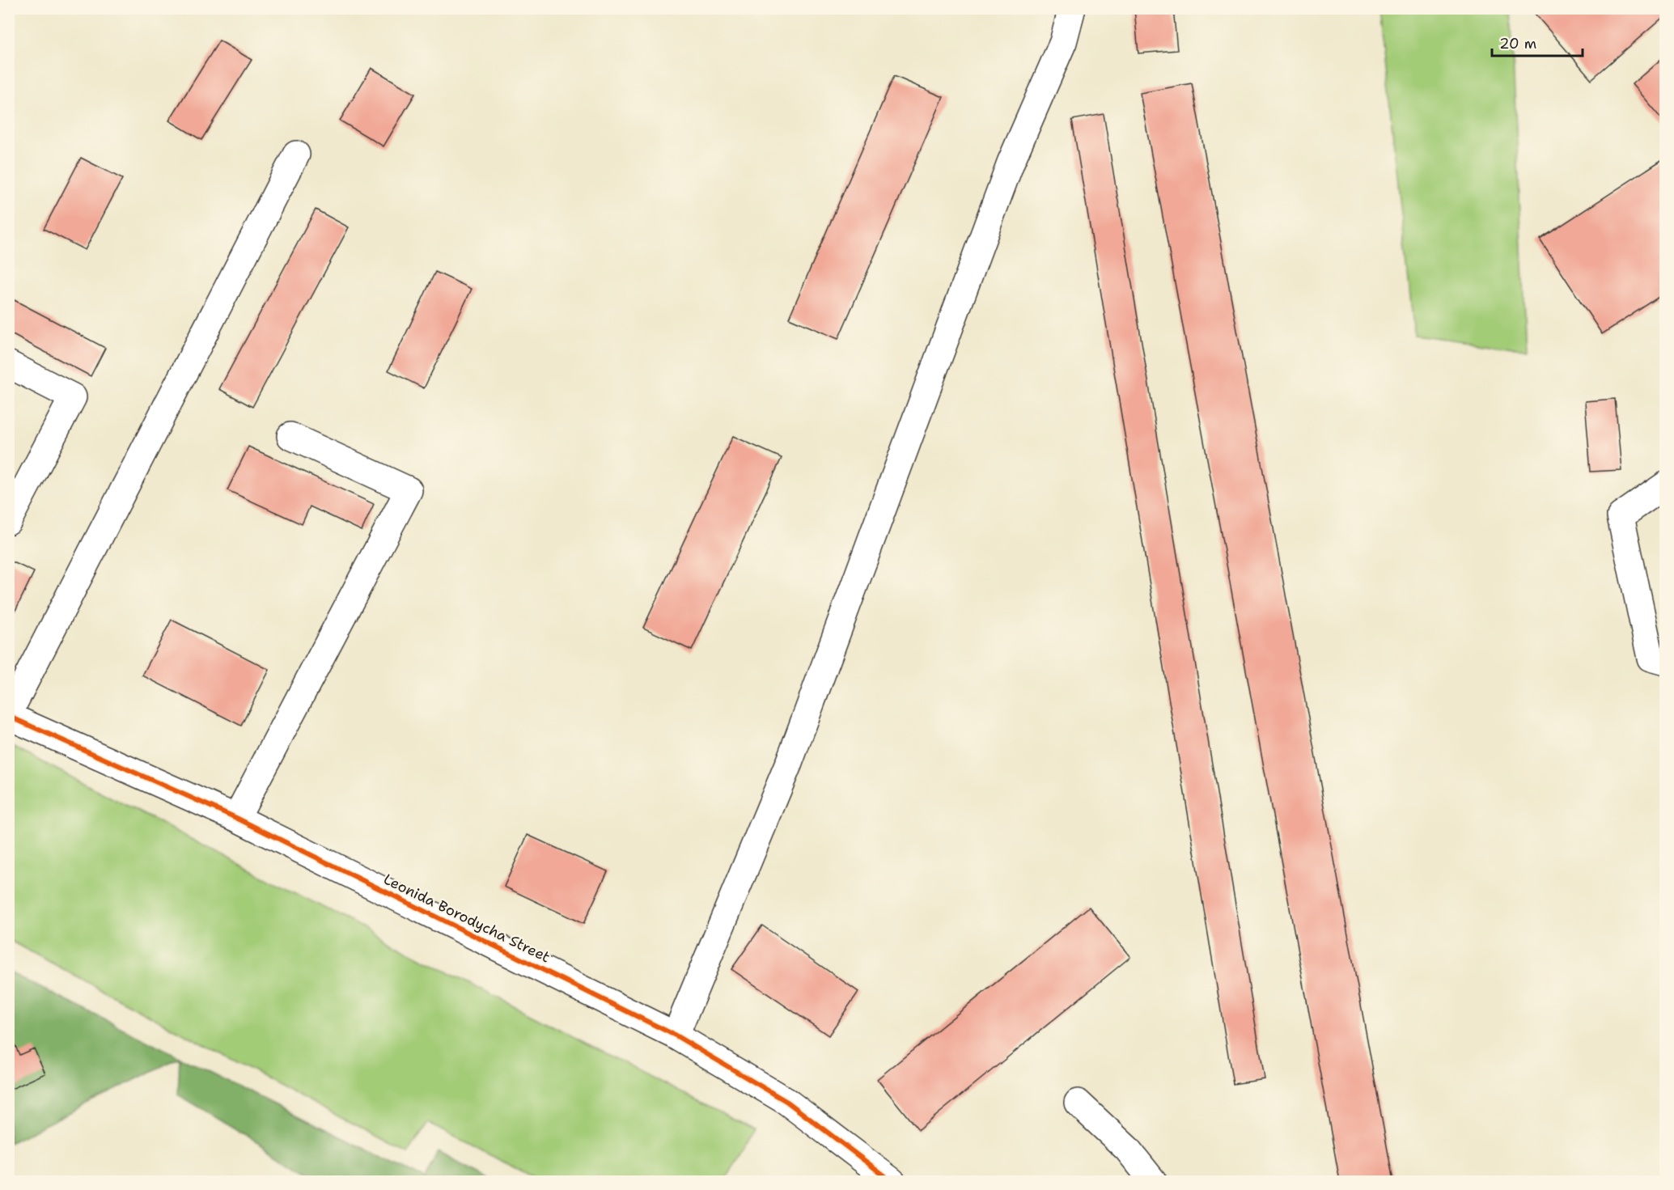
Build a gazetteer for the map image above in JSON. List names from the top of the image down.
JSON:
{
  "streets": {
    "street": ["Leonida Borodycha Street"]
  },
  "scale_bar": "20 m"
}
